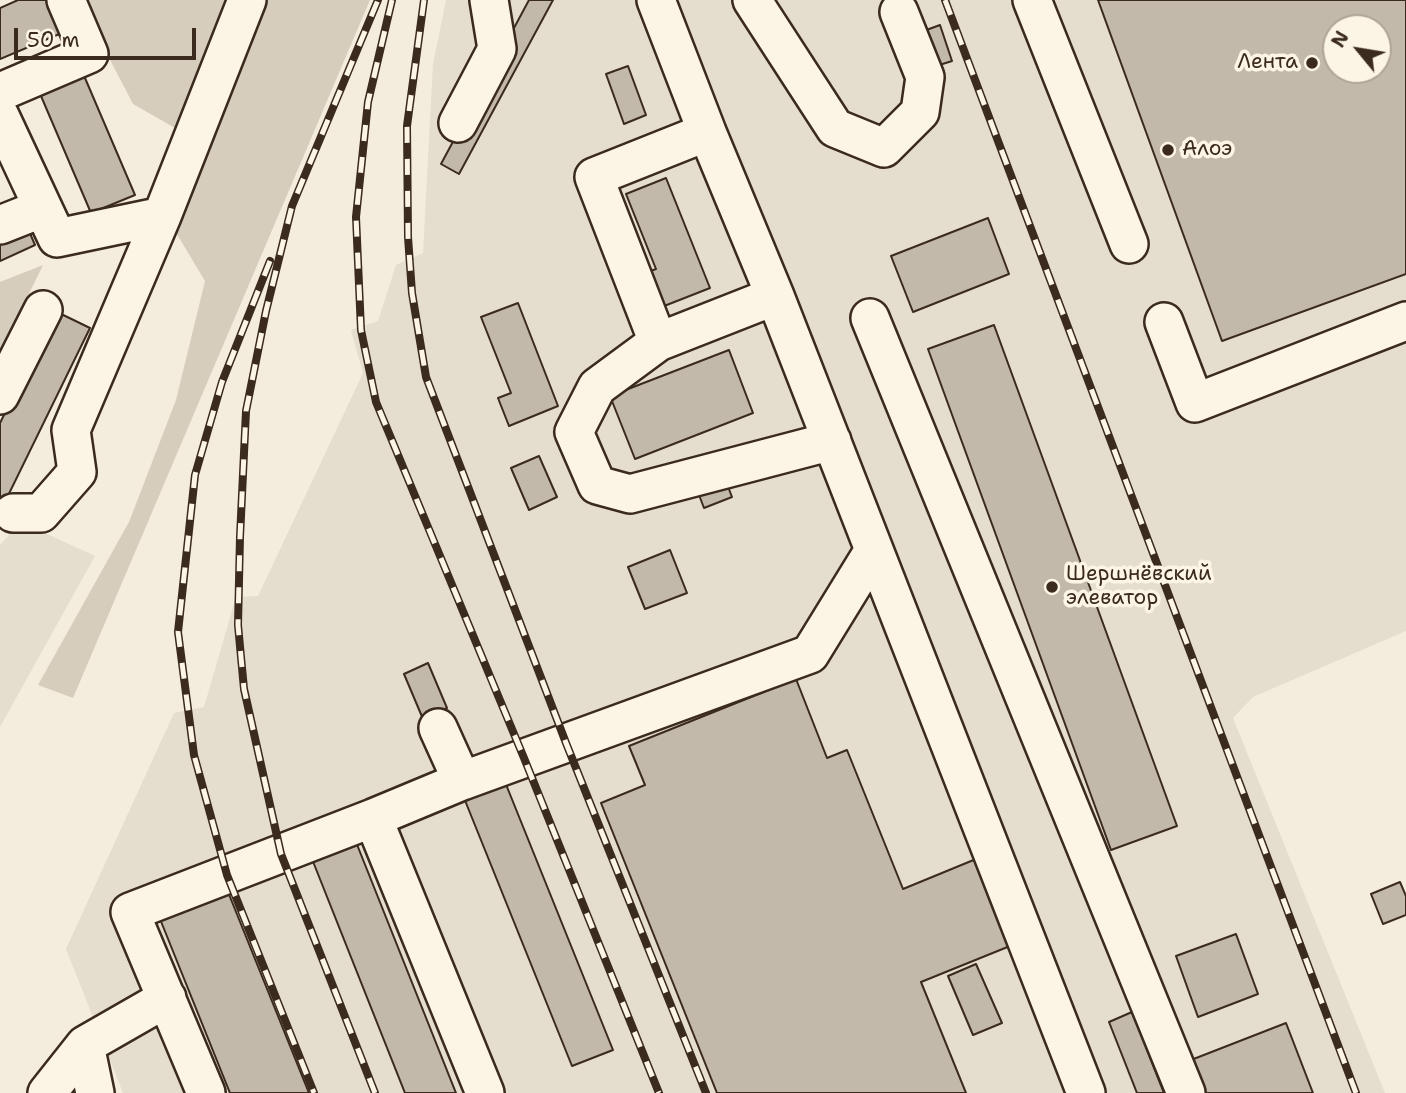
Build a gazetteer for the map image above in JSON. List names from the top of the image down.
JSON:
{
  "places": ["Лента", "Алоэ", "Шершнёвский элеватор"],
  "scale_bar": "50 m",
  "north": "top left"
}
